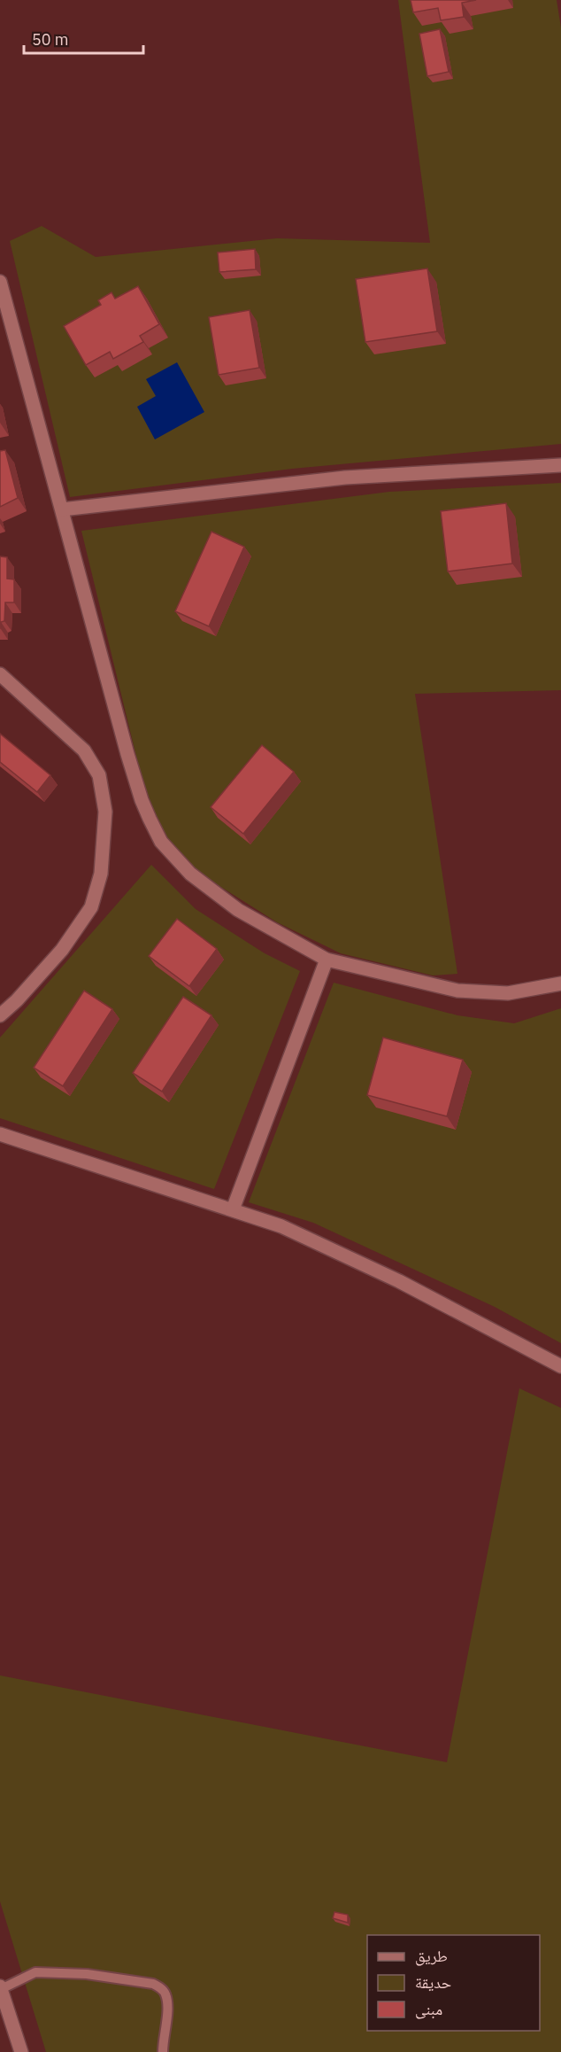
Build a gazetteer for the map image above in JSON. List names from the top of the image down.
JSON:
{
  "legend": ["طريق", "حديقة", "مبنى"],
  "scale_bar": "50 m"
}
